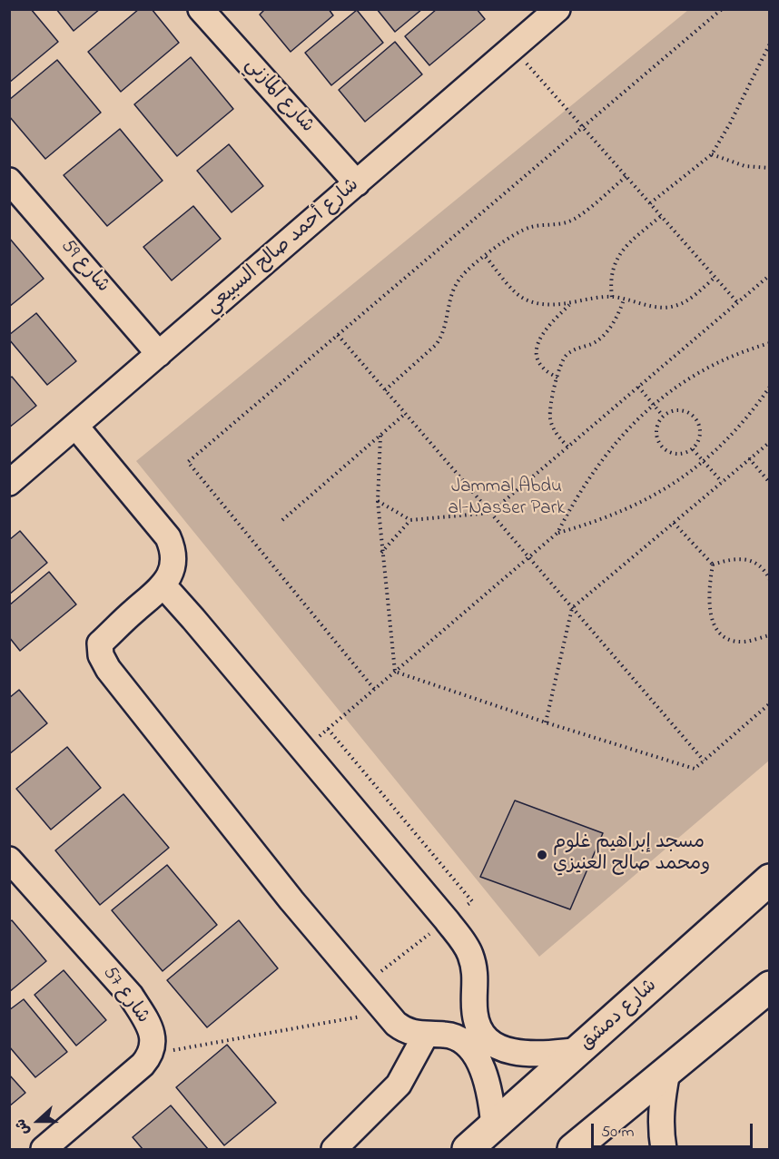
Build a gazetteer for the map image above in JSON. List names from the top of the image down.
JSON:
{
  "streets": {
    "main road": ["شارع دمشق"],
    "street": [
      "شارع المازني",
      "شارع أحمد صالح السبيعي",
      "شارع 59",
      "شارع 57"
    ]
  },
  "crossings": [
    ["شارع المازني", "شارع أحمد صالح السبيعي"],
    ["شارع أحمد صالح السبيعي", "شارع 59"]
  ],
  "parks": ["Jammal Abdu al-Nasser Park"],
  "places": ["مسجد إبراهيم غلوم ومحمد صالح العنيزي"],
  "scale_bar": "50 m",
  "north": "left"
}
